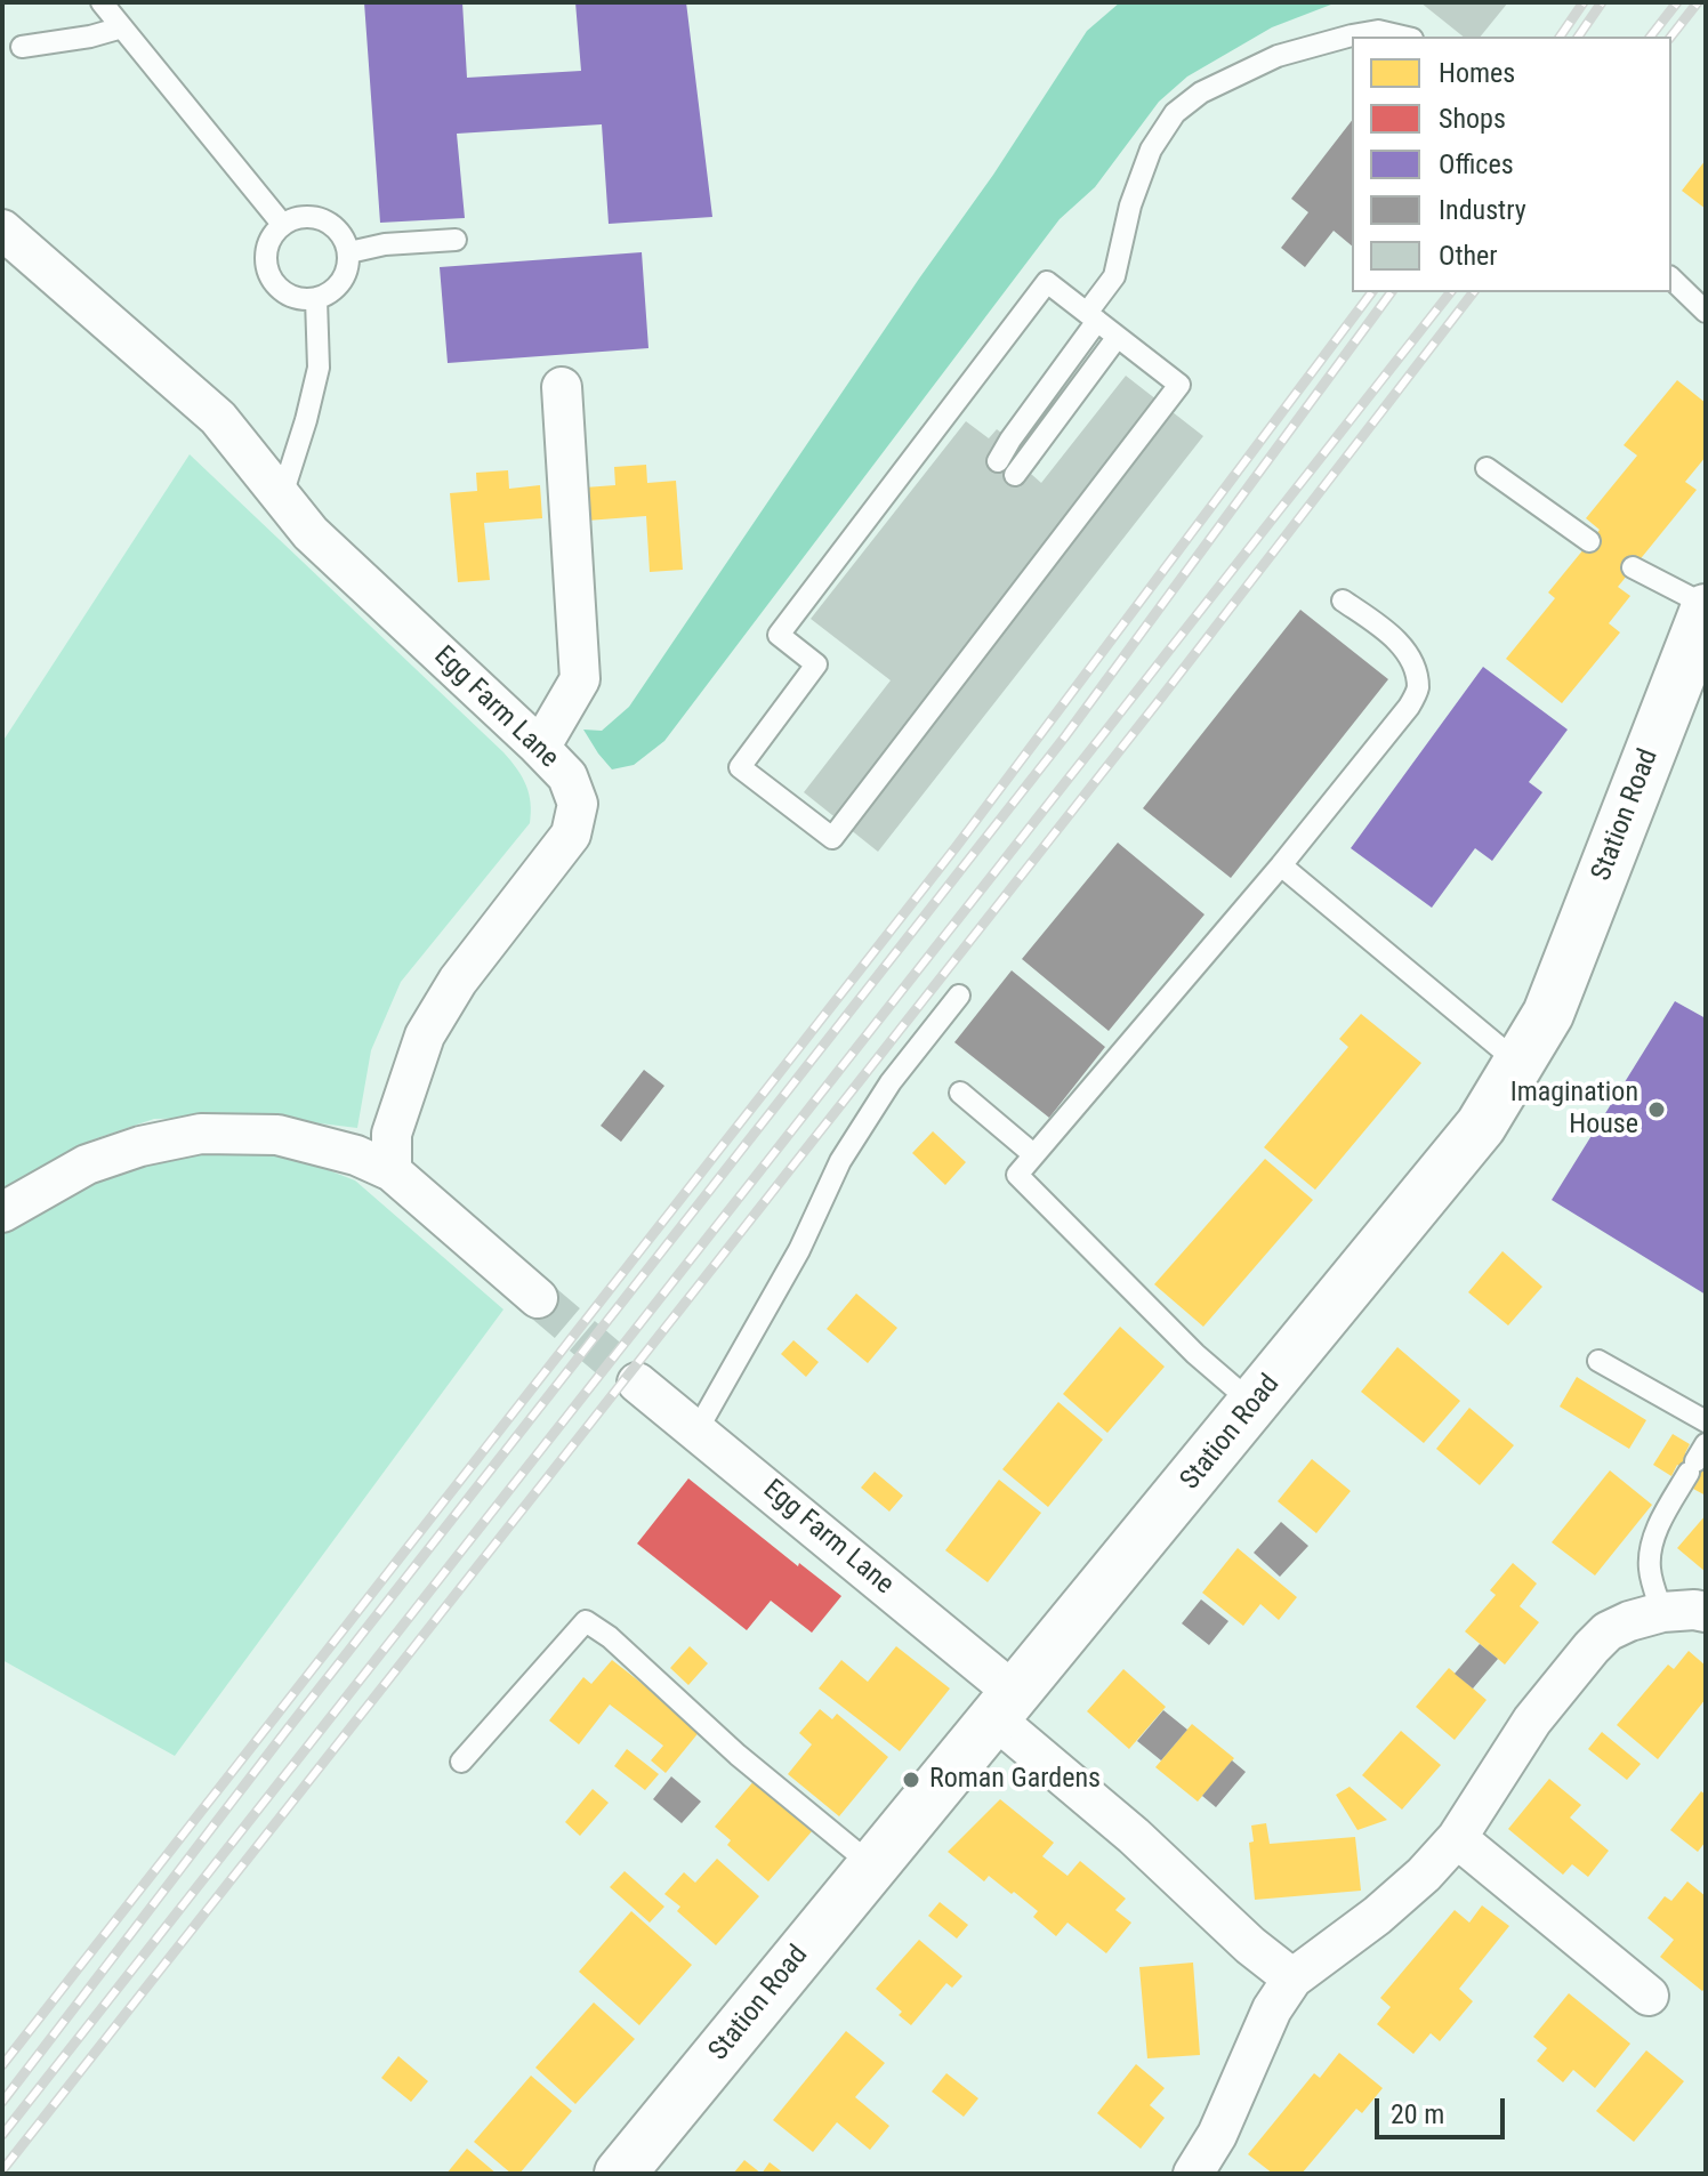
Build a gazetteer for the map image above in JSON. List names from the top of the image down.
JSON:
{
  "streets": {
    "street": ["Egg Farm Lane", "Station Road"]
  },
  "crossings": [
    ["Egg Farm Lane", "Station Road"]
  ],
  "places": ["Imagination House", "Roman Gardens"],
  "legend": [
    "Homes",
    "Shops",
    "Offices",
    "Industry",
    "Other"
  ],
  "scale_bar": "20 m"
}
